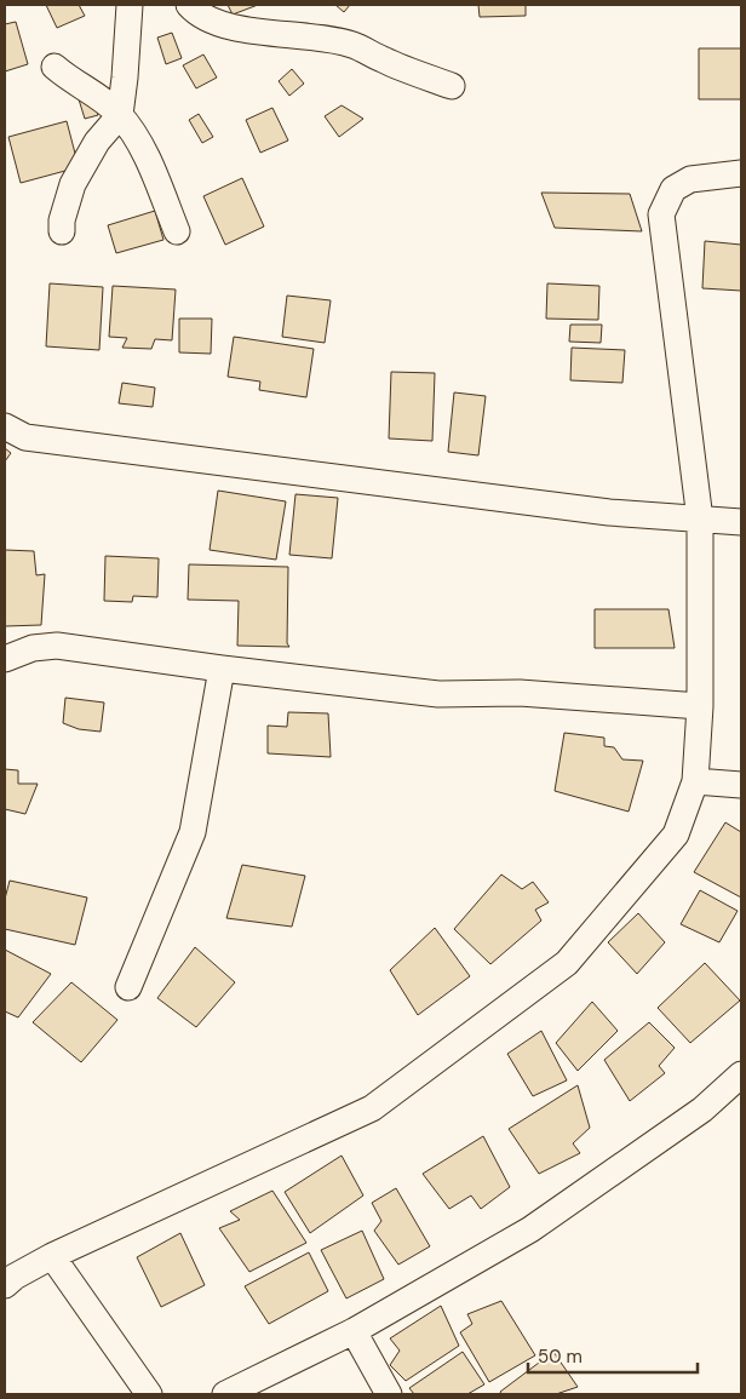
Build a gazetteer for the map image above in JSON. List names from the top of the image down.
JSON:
{
  "scale_bar": "50 m"
}
